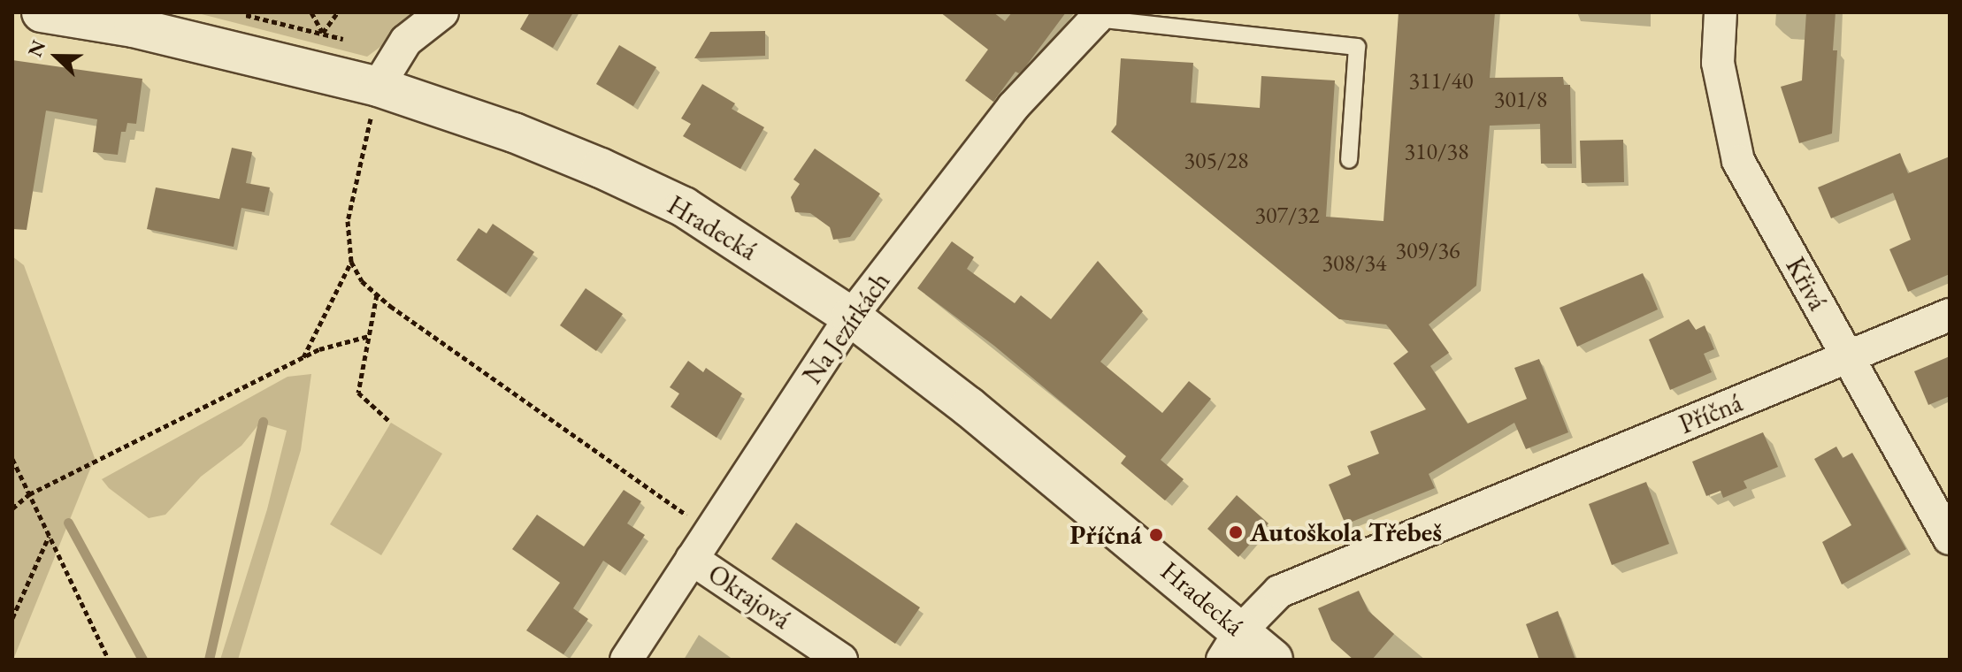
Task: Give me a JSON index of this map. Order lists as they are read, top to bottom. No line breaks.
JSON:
{"streets":{"street":["Hradecká","Křivá","Na Jezírkách","Příčná","Okrajová"]},"crossings":[["Hradecká","Na Jezírkách"],["Hradecká","Příčná"],["Křivá","Příčná"],["Na Jezírkách","Okrajová"]],"places":["Autoškola Třebeš","Příčná"],"house_numbers":["311/40","301/8","310/38","305/28","307/32","309/36","308/34"],"north":"left"}
